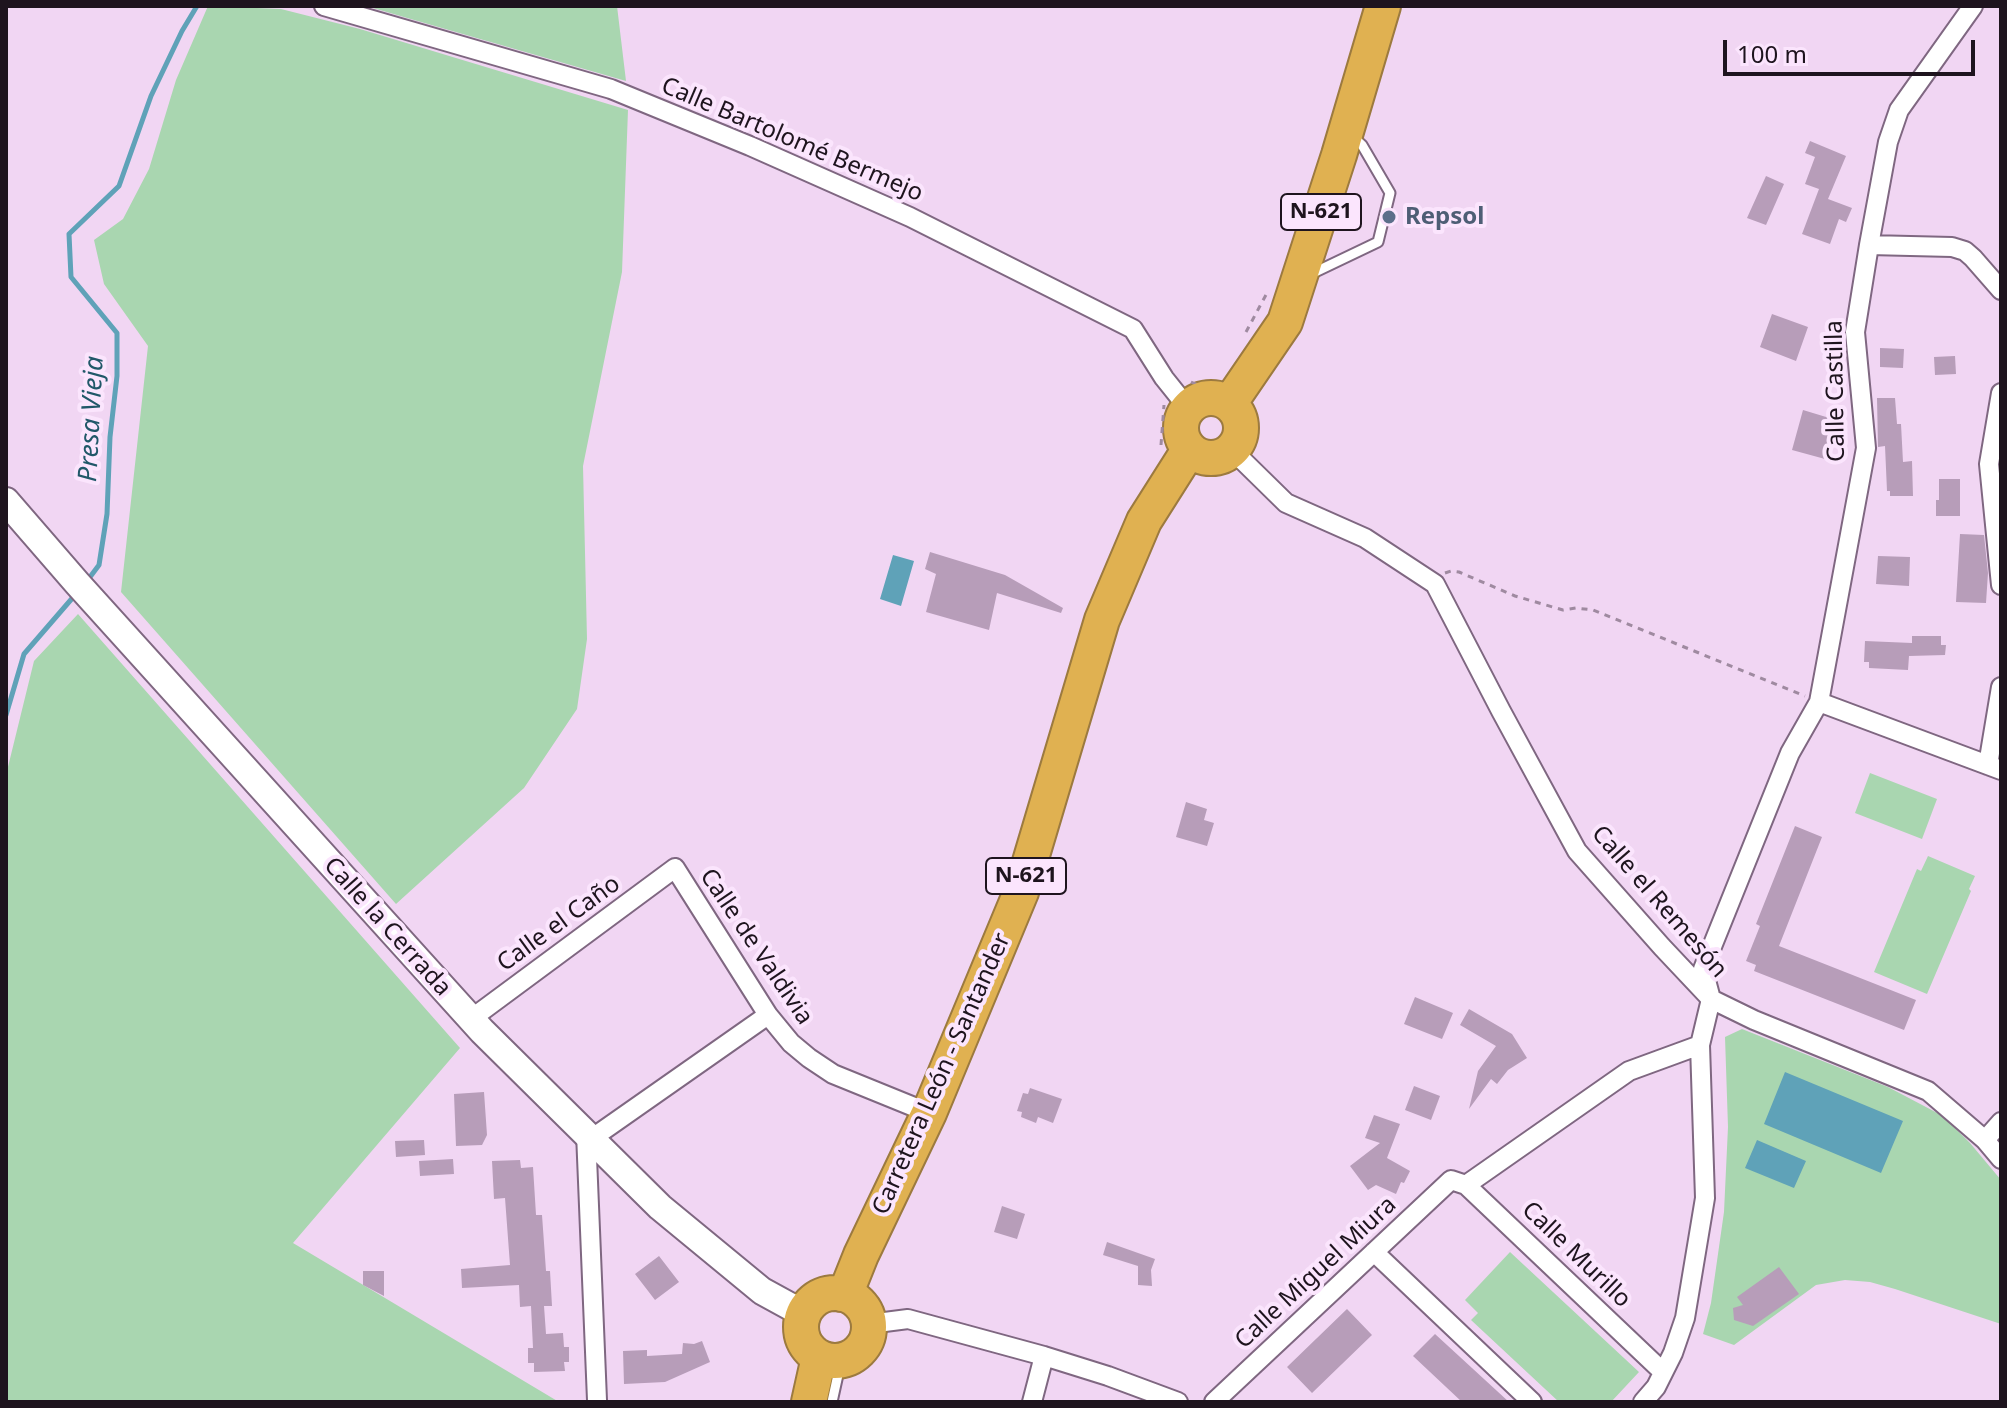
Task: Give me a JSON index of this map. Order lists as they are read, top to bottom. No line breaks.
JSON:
{"streets":{"highway":["N-621","Carretera León - Santander"],"street":["Calle Bartolomé Bermejo","Calle Castilla","Calle el Remesón","Calle el Caño","Calle la Cerrada","Calle de Valdivia","Calle Murillo","Calle Miguel Miura"]},"crossings":[["Calle Bartolomé Bermejo","N-621"],["Calle Bartolomé Bermejo","Carretera León - Santander"],["N-621","Carretera León - Santander"],["Calle Castilla","Calle el Remesón"],["Calle el Caño","Calle la Cerrada"],["Calle el Caño","Calle de Valdivia"],["Calle de Valdivia","Carretera León - Santander"],["Calle Murillo","Calle Miguel Miura"]],"water":["Presa Vieja"],"places":["Repsol"],"scale_bar":"100 m"}
